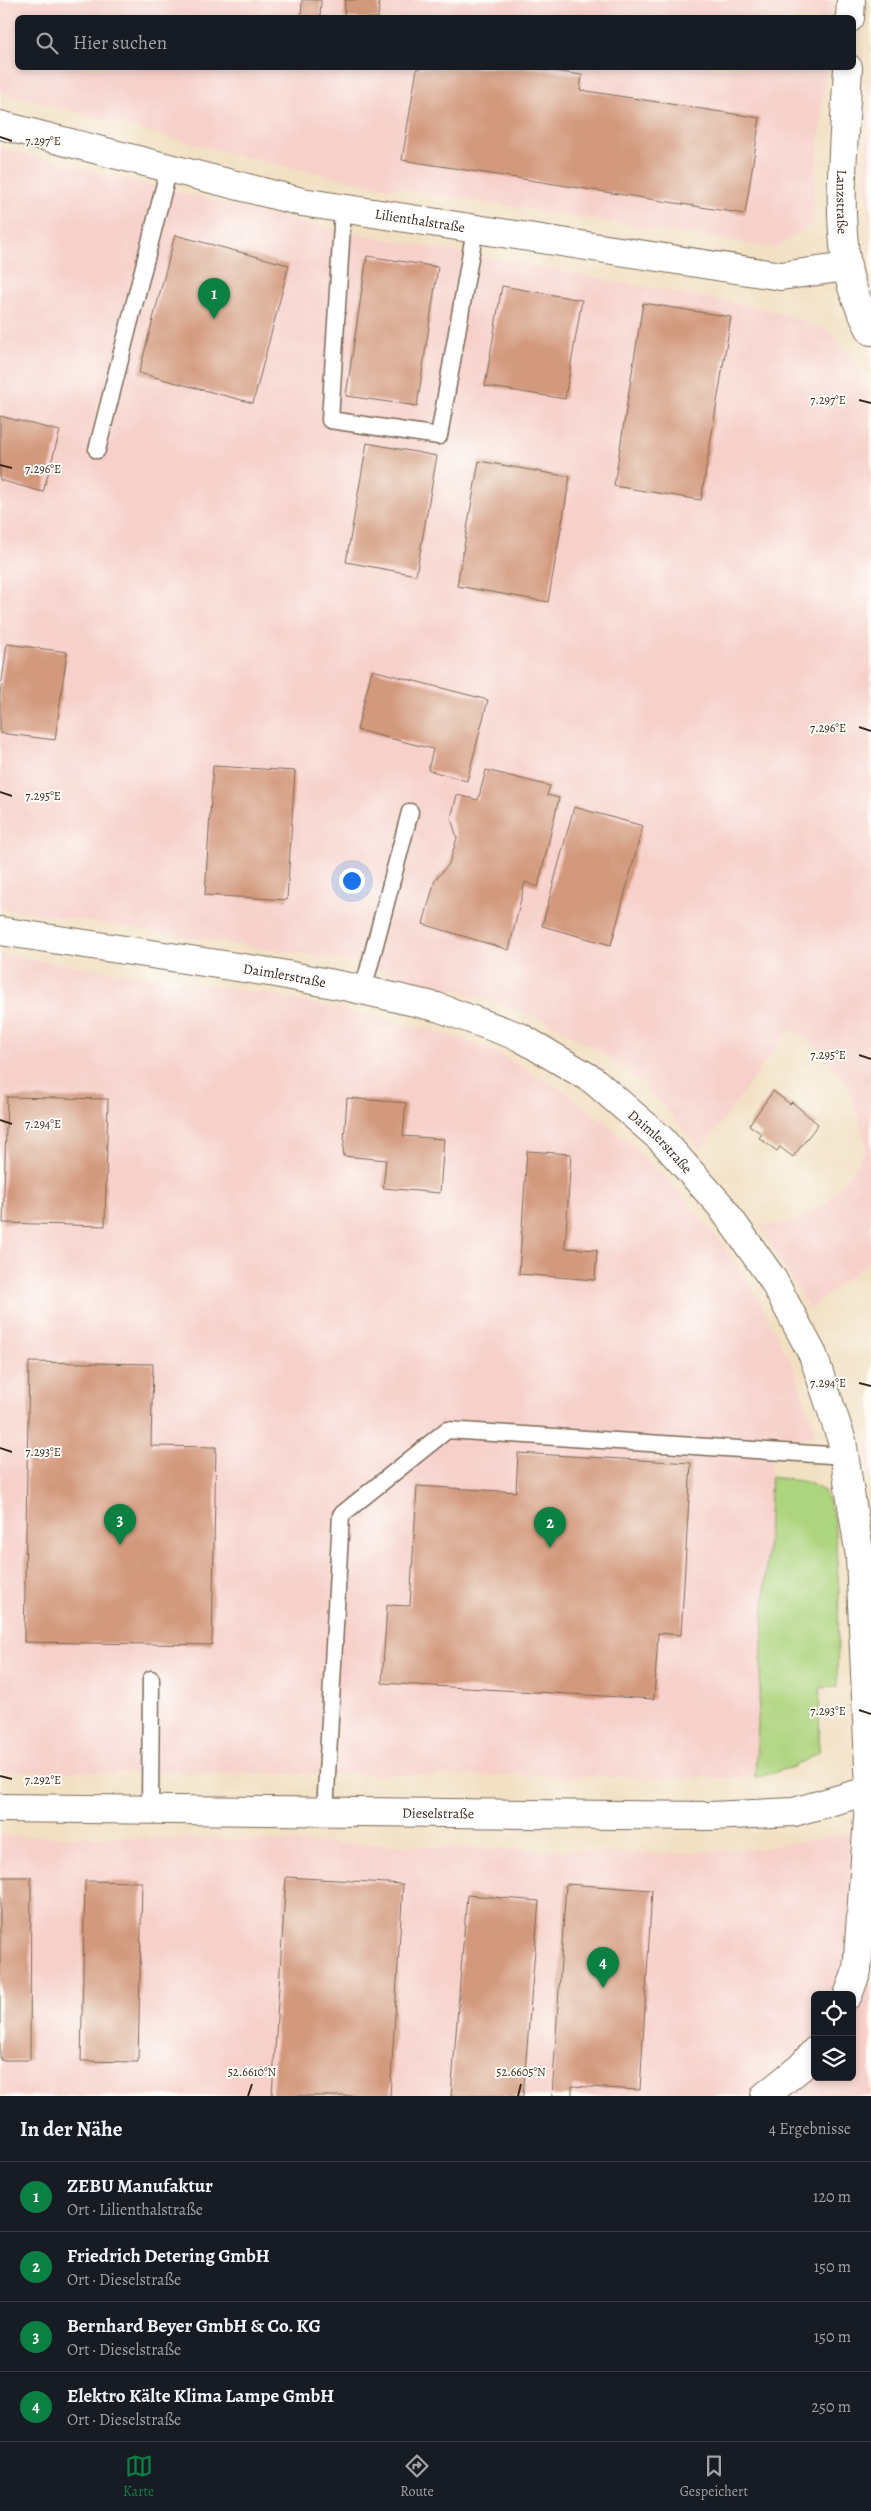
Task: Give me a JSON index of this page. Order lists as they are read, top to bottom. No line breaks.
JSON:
{"streets":{"street":["Lanzstraße","Lilienthalstraße","Daimlerstraße","Dieselstraße"]},"crossings":[["Lanzstraße","Lilienthalstraße"],["Daimlerstraße","Dieselstraße"]],"page":{"search":"Hier suchen","pins":["1","3","2","4"],"heading":["In der Nähe","4 Ergebnisse"],"list":[{"mark":"1","name":"ZEBU Manufaktur","note":"Ort · Lilienthalstraße","value":"120 m"},{"mark":"2","name":"Friedrich Detering GmbH","note":"Ort · Dieselstraße","value":"150 m"},{"mark":"3","name":"Bernhard Beyer GmbH & Co. KG","note":"Ort · Dieselstraße","value":"150 m"},{"mark":"4","name":"Elektro Kälte Klima Lampe GmbH","note":"Ort · Dieselstraße","value":"250 m"}],"nav":["Karte","Route","Gespeichert"]},"coordinates":["7.297°E","7.296°E","7.295°E","7.294°E","7.293°E","7.292°E","52.6610°N","52.6605°N"]}
